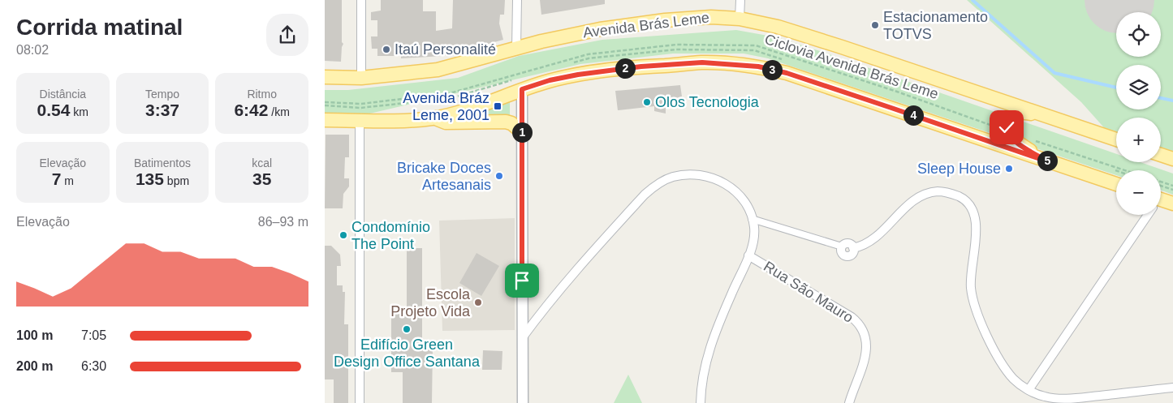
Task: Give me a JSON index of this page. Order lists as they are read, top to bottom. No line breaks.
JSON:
{"streets":{"main road":["Avenida Brás Leme"],"street":["Rua São Mauro"],"path":["Ciclovia Avenida Brás Leme"]},"places":{"other":["Estacionamento TOTVS","Itaú Personalité","Olos Tecnologia","Sleep House","Bricake Doces Artesanais","Condomínio The Point","Escola Projeto Vida","Edifício Green Design Office Santana"],"transit":["Avenida Bráz Leme, 2001"]},"page":{"heading":["Corrida matinal","08:02"],"map_buttons":["+","−"],"pins":["2","3","4","1","5"],"stats":[["Distância","0.54 km"],["Tempo","3:37"],["Ritmo","6:42 /km"],["Elevação","7 m"],["Batimentos","135 bpm"],["kcal","35"]],"chart":["Elevação","86–93 m"],"list":[{"name":"100 m","note":"7:05"},{"name":"200 m","note":"6:30"}]}}
